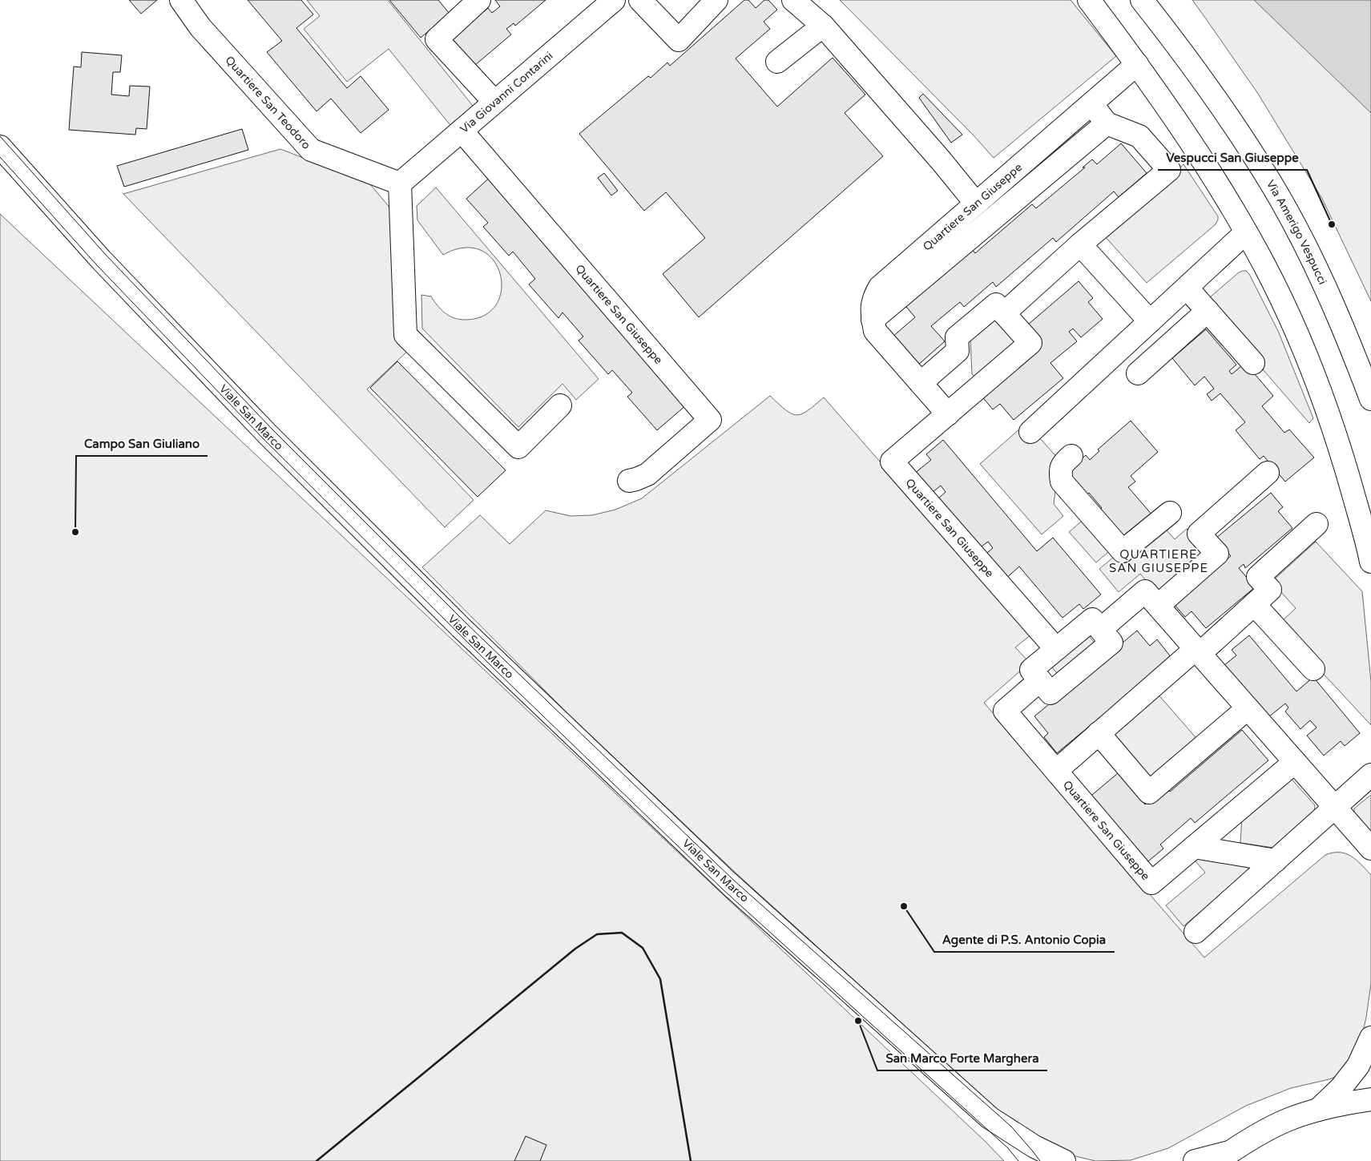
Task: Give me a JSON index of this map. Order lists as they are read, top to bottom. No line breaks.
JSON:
{"streets":{"street":["Via Giovanni Contarini","Quartiere San Teodoro","Quartiere San Giuseppe","Via Amerigo Vespucci","Viale San Marco"]},"crossings":[["Via Giovanni Contarini","Quartiere San Teodoro"],["Via Giovanni Contarini","Quartiere San Giuseppe"]],"districts":["QUARTIERE SAN GIUSEPPE"],"places":["Vespucci San Giuseppe","Campo San Giuliano","Agente di P.S. Antonio Copia","San Marco Forte Marghera"]}
